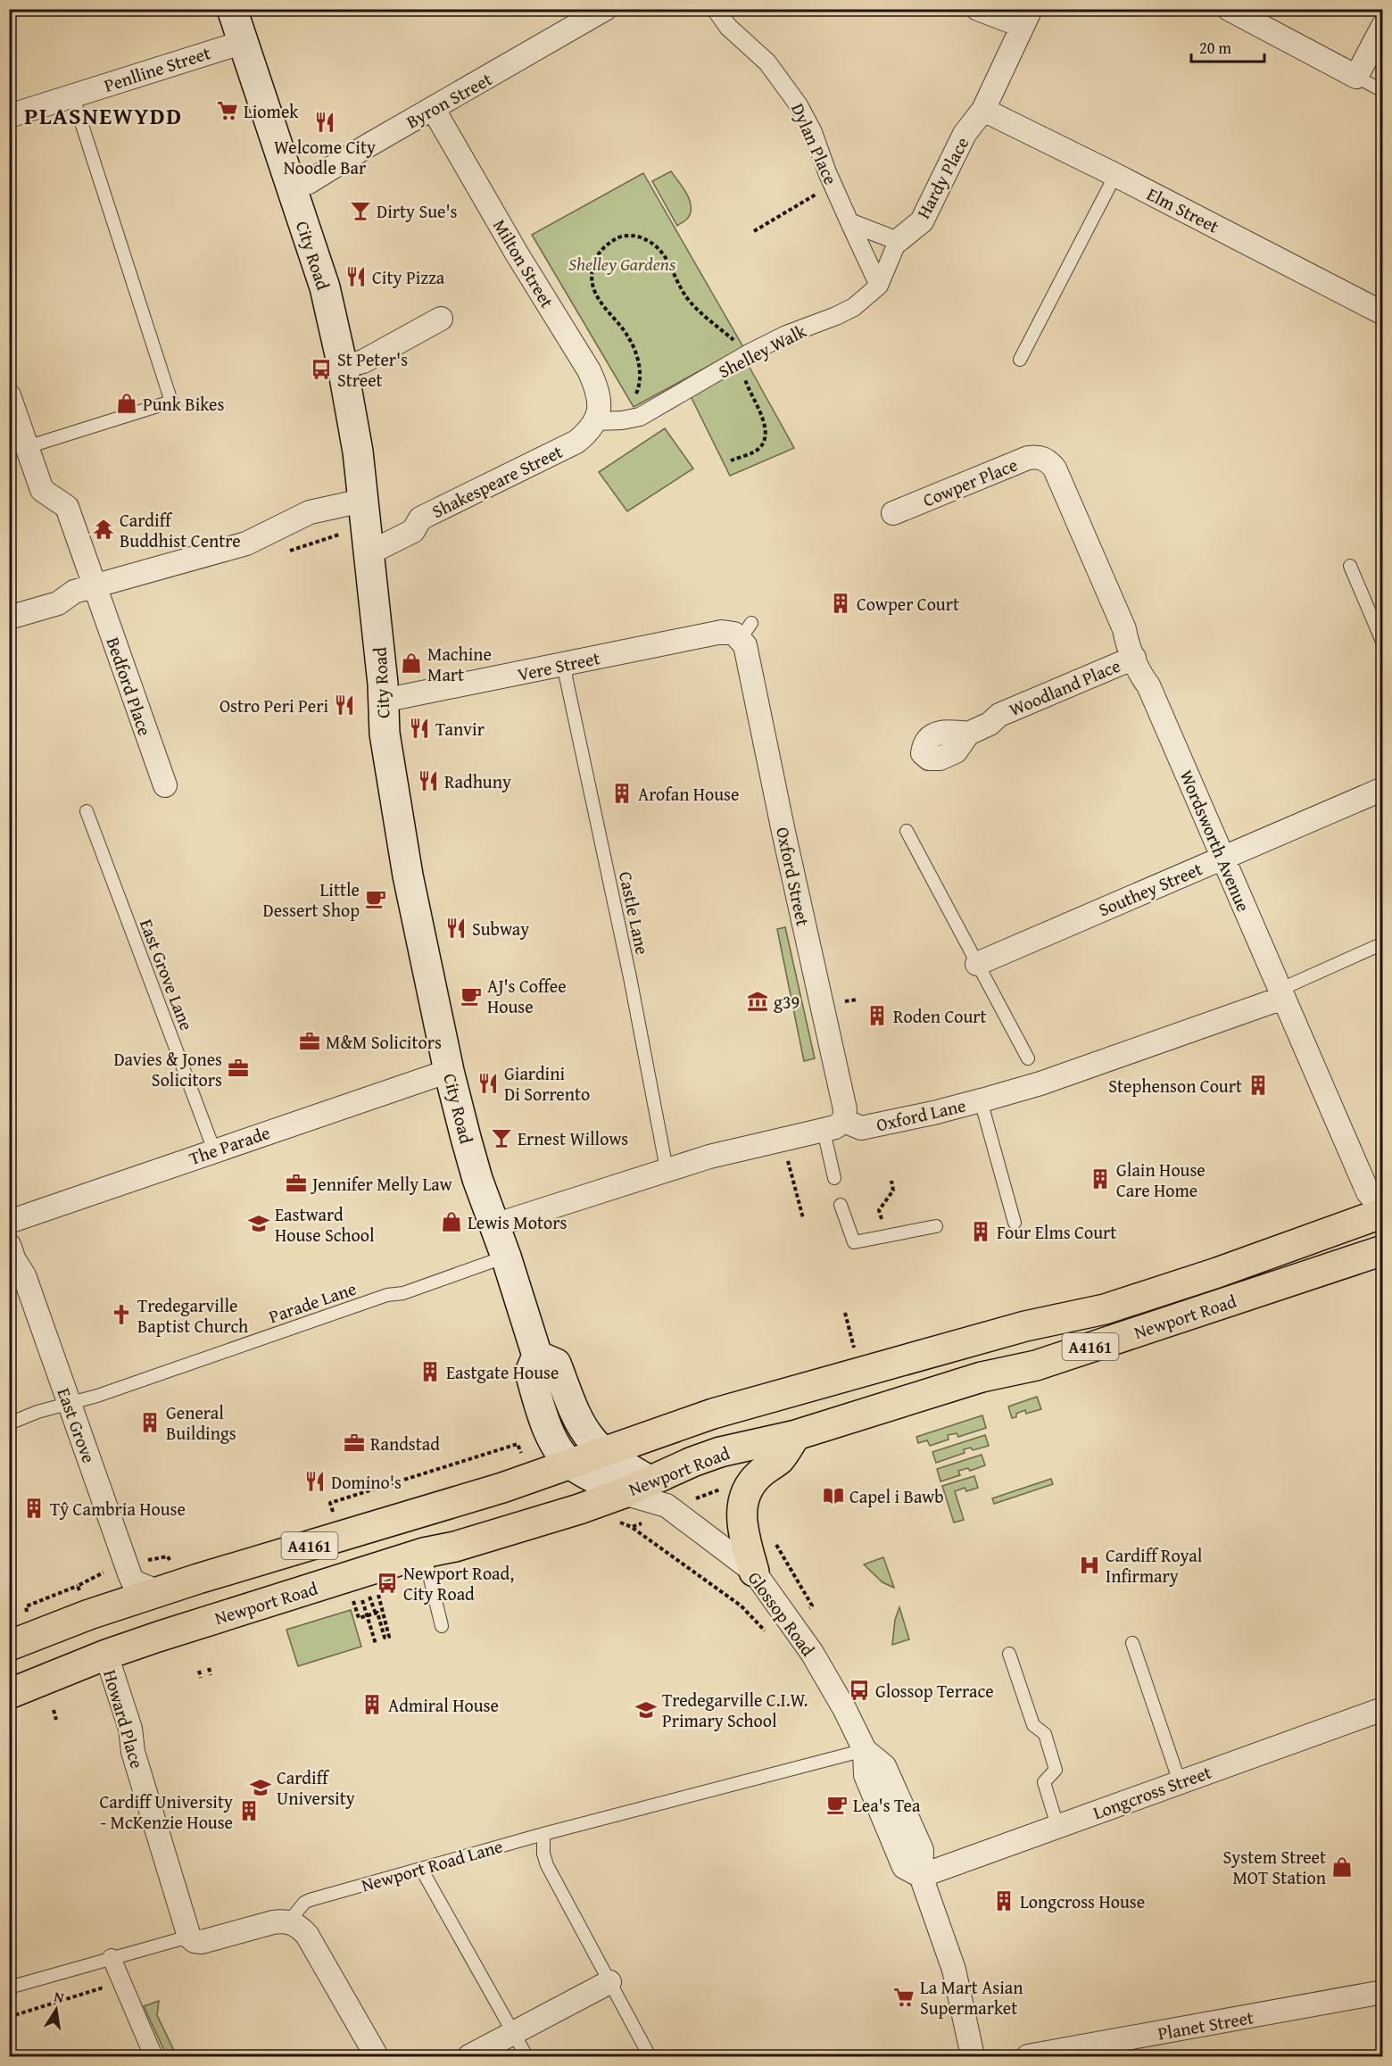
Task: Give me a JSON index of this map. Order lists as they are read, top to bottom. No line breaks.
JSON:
{"streets":{"main road":["City Road","Newport Road","A4161"],"street":["Penlline Street","Byron Street","Dylan Place","Hardy Place","Elm Street","Milton Street","Shelley Walk","Shakespeare Street","Cowper Place","Vere Street","Bedford Place","Woodland Place","Wordsworth Avenue","Oxford Street","Southey Street","Oxford Lane","The Parade","East Grove","Glossop Road","Howard Place","Longcross Street","Planet Street"],"lane":["Castle Lane","East Grove Lane","Parade Lane","Newport Road Lane"]},"crossings":[["Penlline Street","City Road"],["Byron Street","City Road"],["Byron Street","Milton Street"],["Dylan Place","Shelley Walk"],["Hardy Place","Elm Street"],["Hardy Place","Shelley Walk"],["City Road","Shakespeare Street"],["City Road","Vere Street"],["City Road","Oxford Lane"],["City Road","The Parade"],["City Road","Parade Lane"],["City Road","Newport Road"],["Milton Street","Shelley Walk"],["Milton Street","Shakespeare Street"],["Shelley Walk","Shakespeare Street"],["Cowper Place","Wordsworth Avenue"],["Vere Street","Oxford Street"],["Vere Street","Castle Lane"],["Woodland Place","Wordsworth Avenue"],["Wordsworth Avenue","Southey Street"],["Wordsworth Avenue","Oxford Lane"],["Wordsworth Avenue","Newport Road"],["Oxford Street","Oxford Lane"],["Castle Lane","Oxford Lane"],["East Grove Lane","The Parade"],["Parade Lane","East Grove"],["Newport Road","East Grove"],["Newport Road","Glossop Road"],["Newport Road","Howard Place"],["Glossop Road","Longcross Street"],["Glossop Road","Newport Road Lane"]],"districts":["PLASNEWYDD"],"parks":["Shelley Gardens"],"places":{"supermarket":["Liomek","La Mart Asian Supermarket"],"restaurant":["Welcome City Noodle Bar","City Pizza","Ostro Peri Peri","Tanvir","Radhuny","Subway","Giardini Di Sorrento","Domino's"],"bar":["Dirty Sue's","Ernest Willows"],"bus stop":["St Peter's Street","Newport Road, City Road","Glossop Terrace"],"shop":["Punk Bikes","Machine Mart","Lewis Motors","System Street MOT Station"],"temple":["Cardiff Buddhist Centre"],"building":["Cowper Court","Arofan House","Roden Court","Stephenson Court","Glain House Care Home","Four Elms Court","Eastgate House","General Buildings","Tŷ Cambria House","Admiral House","Cardiff University - McKenzie House","Longcross House"],"cafe":["Little Dessert Shop","AJ's Coffee House","Lea's Tea"],"museum":["g39"],"office":["M&M Solicitors","Davies & Jones Solicitors","Jennifer Melly Law","Randstad"],"school or university":["Eastward House School","Tredegarville C.I.W. Primary School","Cardiff University"],"church":["Tredegarville Baptist Church"],"library":["Capel i Bawb"],"hospital":["Cardiff Royal Infirmary"]},"scale_bar":"20 m","north":"top"}
